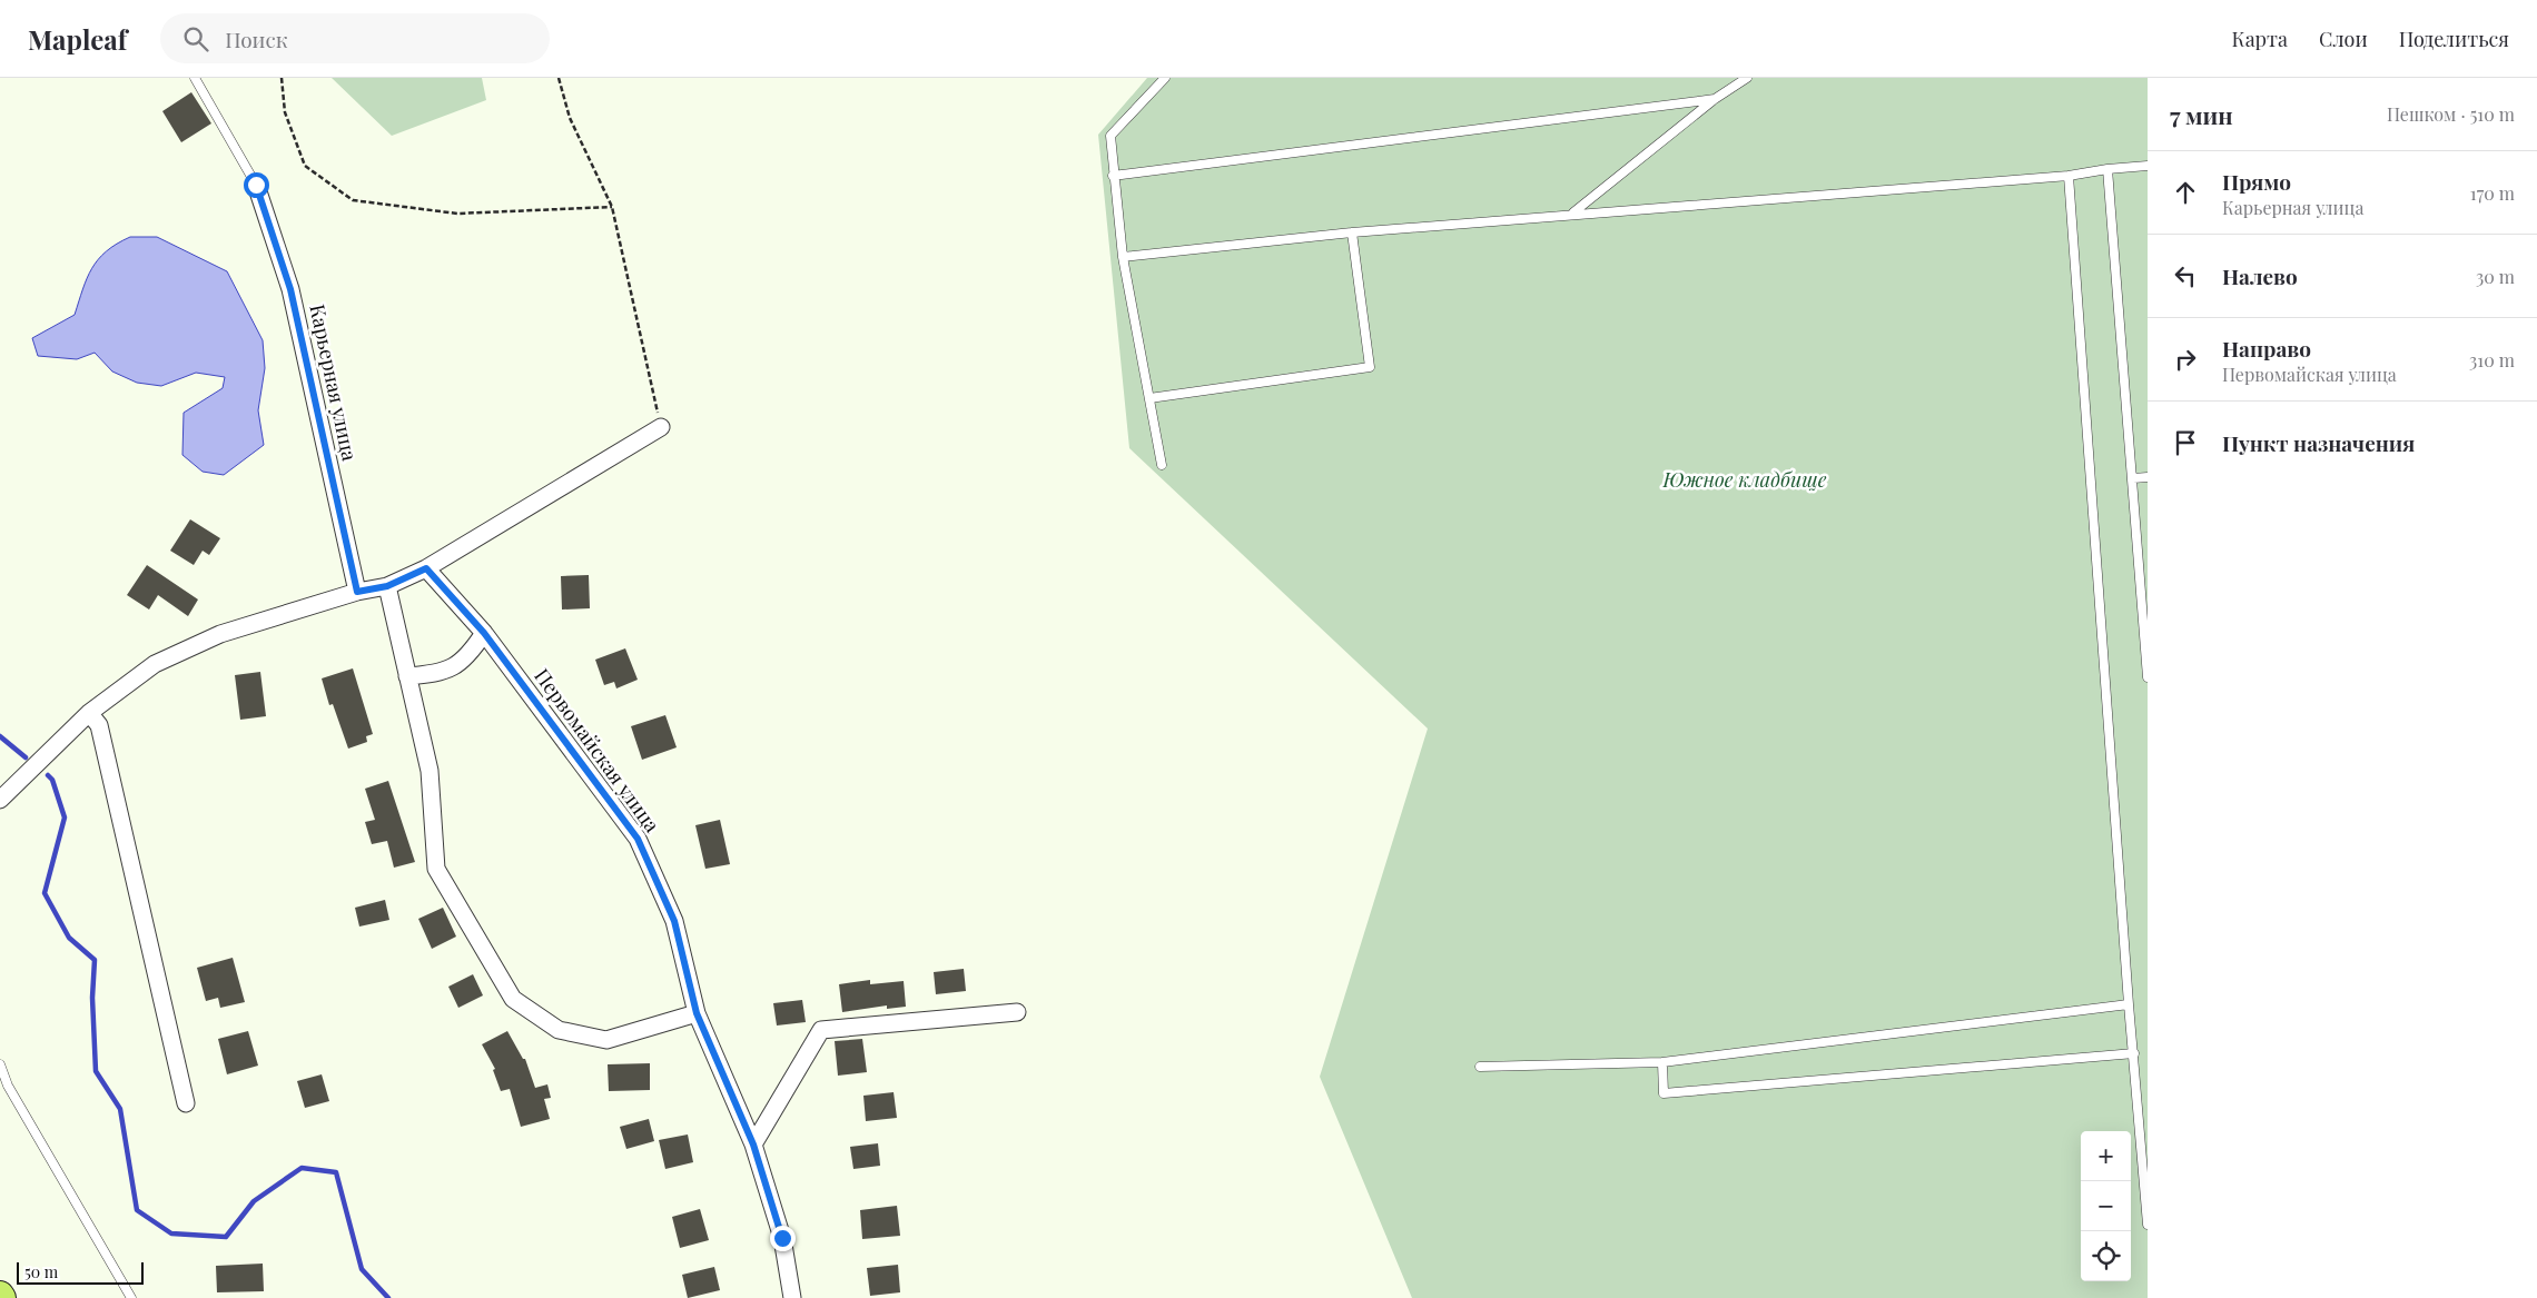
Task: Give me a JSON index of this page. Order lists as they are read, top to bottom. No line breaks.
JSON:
{"streets":{"street":["Карьерная улица","Первомайская улица"]},"parks":["Южное кладбище"],"scale_bar":"50 m","page":{"header":"Mapleaf","search":"Поиск","nav":["Карта","Слои","Поделиться"],"heading":["7 мин","Пешком · 510 m"],"list":[["Прямо","Карьерная улица","170 m"],["Налево","30 m"],["Направо","Первомайская улица","310 m"],"Пункт назначения"],"map_buttons":["+","−"],"scale":"50 m"}}
